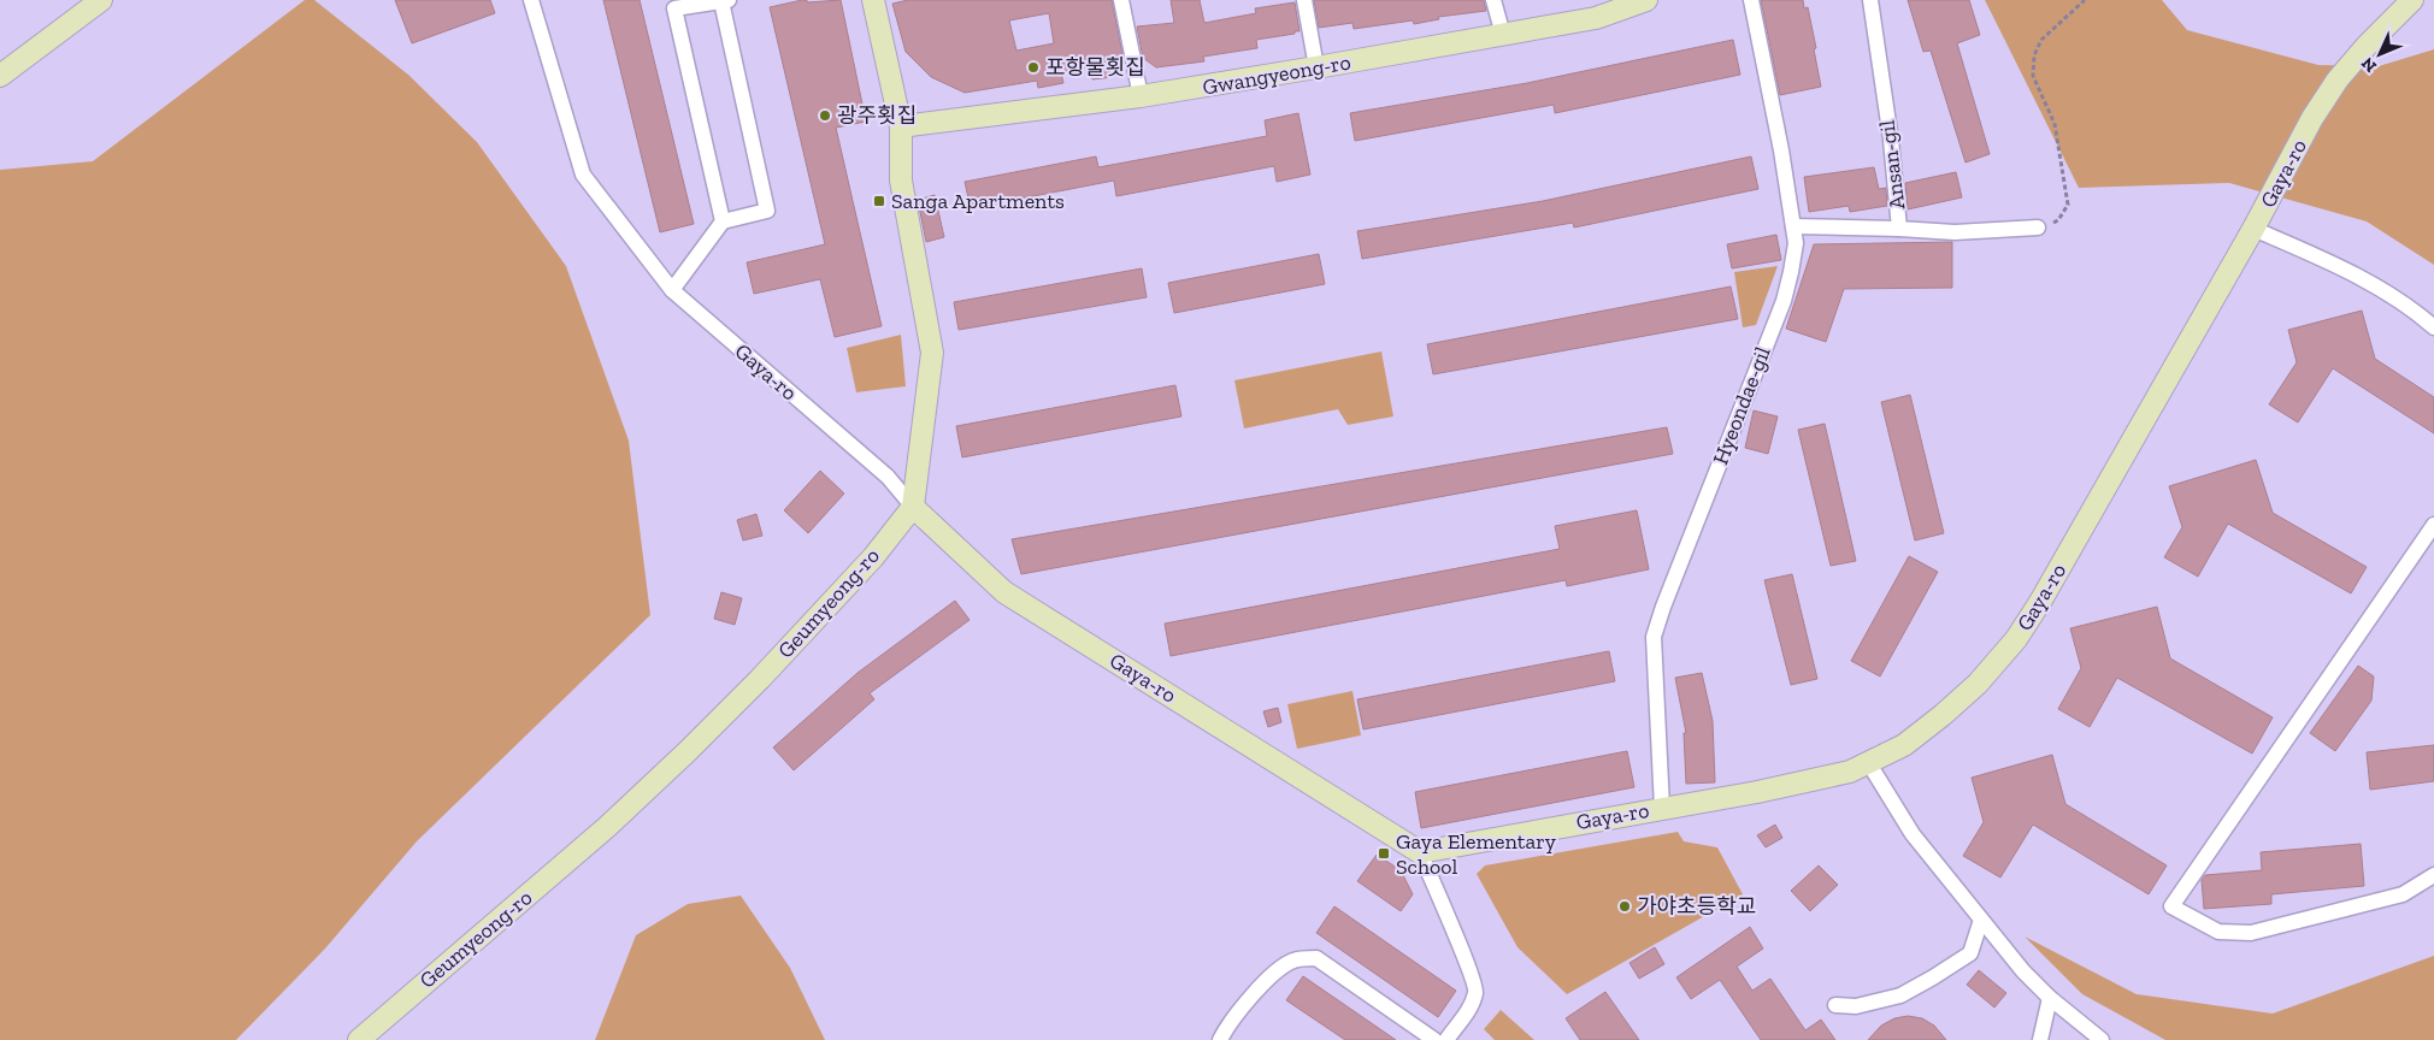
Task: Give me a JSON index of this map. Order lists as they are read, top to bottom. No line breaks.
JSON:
{"streets":{"street":["Gwangyeong-ro","Ansan-gil","Gaya-ro","Hyeondae-gil","Geumyeong-ro"]},"crossings":[["Gaya-ro","Hyeondae-gil"],["Gaya-ro","Geumyeong-ro"]],"places":{"other":["포항물횟집","광주횟집","가야초등학교"],"transit":["Sanga Apartments","Gaya Elementary School"]},"north":"bottom left"}
